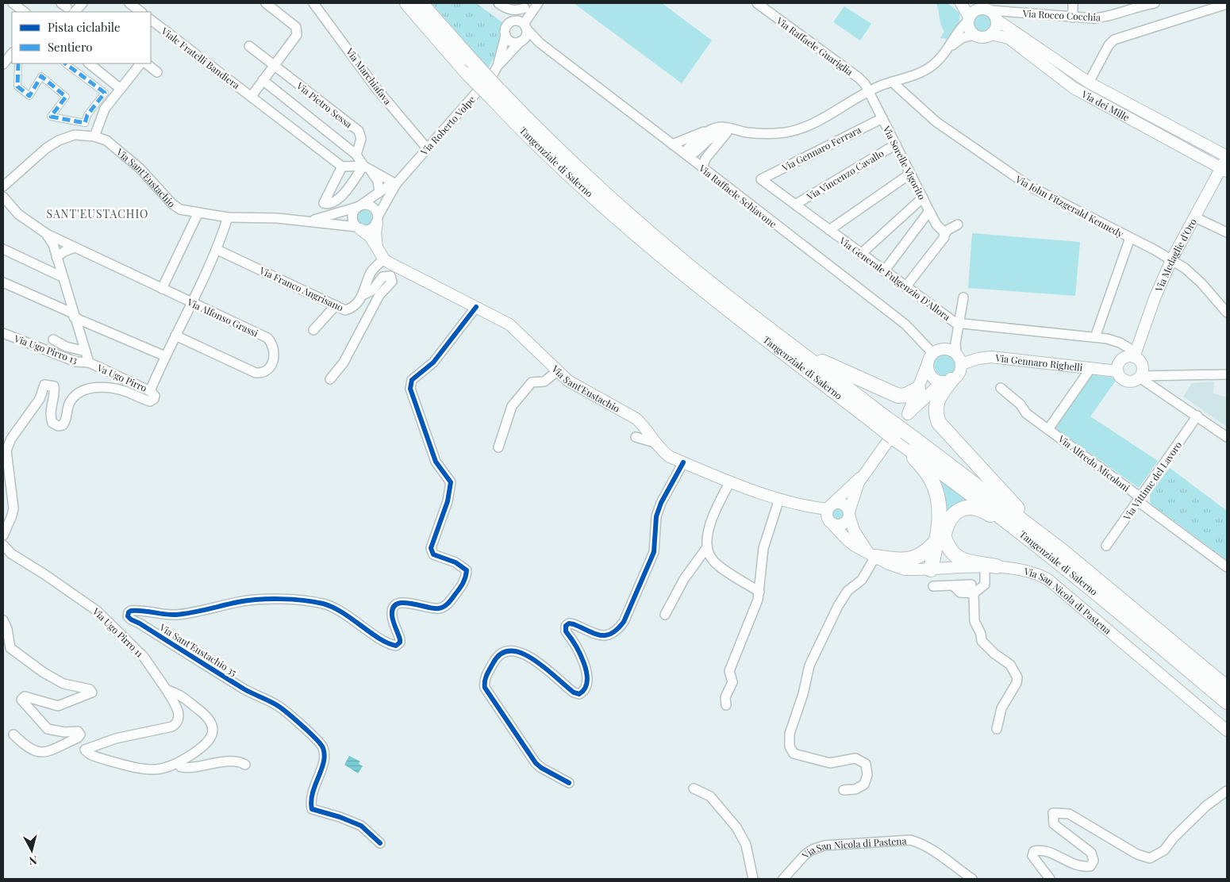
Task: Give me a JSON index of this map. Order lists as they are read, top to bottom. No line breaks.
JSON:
{"streets":{"highway":["Tangenziale di Salerno"],"street":["Via Rocco Cocchia","Via Raffaele Guariglia","Viale Fratelli Bandiera","Via Marchiafava","Via Pietro Sessa","Via dei Mille","Via Roberto Volpe","Via Gennaro Ferrara","Via Sorelle Vigorito","Via Vincenzo Cavallo","Via Sant'Eustachio","Via Raffaele Schiavone","Via John Fitzgerald Kennedy","Via Medaglie d'Oro","Via Generale Fulgenzio D'Allora","Via Franco Angrisano","Via Alfonso Grassi","Via Ugo Pirro 13","Via Gennaro Righelli","Va Ugo Pirro","Via Alfredo Micoloni","Via Vittime del Lavoro","Via San Nicola di Pastena","Via Ugo Pirro 11","Via Sant'Eustachio 35"]},"crossings":[["Via Rocco Cocchia","Via dei Mille"],["Via Raffaele Guariglia","Via Sorelle Vigorito"],["Via Marchiafava","Via Roberto Volpe"],["Via dei Mille","Via Medaglie d'Oro"],["Via Roberto Volpe","Via Sant'Eustachio"],["Via Roberto Volpe","Via Raffaele Schiavone"],["Via Gennaro Ferrara","Via Sorelle Vigorito"],["Via Gennaro Ferrara","Via Generale Fulgenzio D'Allora"],["Tangenziale di Salerno","Via Sant'Eustachio"],["Tangenziale di Salerno","Via San Nicola di Pastena"],["Via Sorelle Vigorito","Via Vincenzo Cavallo"],["Via Vincenzo Cavallo","Via Generale Fulgenzio D'Allora"],["Via Sant'Eustachio","Via Franco Angrisano"],["Via Sant'Eustachio","Va Ugo Pirro"],["Via Sant'Eustachio","Via San Nicola di Pastena"],["Via Sant'Eustachio","Via Sant'Eustachio 35"],["Via Raffaele Schiavone","Via Gennaro Righelli"],["Via John Fitzgerald Kennedy","Via Medaglie d'Oro"],["Via Medaglie d'Oro","Via Generale Fulgenzio D'Allora"],["Via Medaglie d'Oro","Via Gennaro Righelli"],["Via Generale Fulgenzio D'Allora","Via Gennaro Righelli"],["Via Franco Angrisano","Va Ugo Pirro"],["Via Alfonso Grassi","Va Ugo Pirro"],["Via Ugo Pirro 13","Va Ugo Pirro"],["Via Gennaro Righelli","Via Alfredo Micoloni"],["Via Alfredo Micoloni","Via Vittime del Lavoro"]],"districts":["SANT'EUSTACHIO"],"legend":["Pista ciclabile","Sentiero"],"north":"bottom"}
